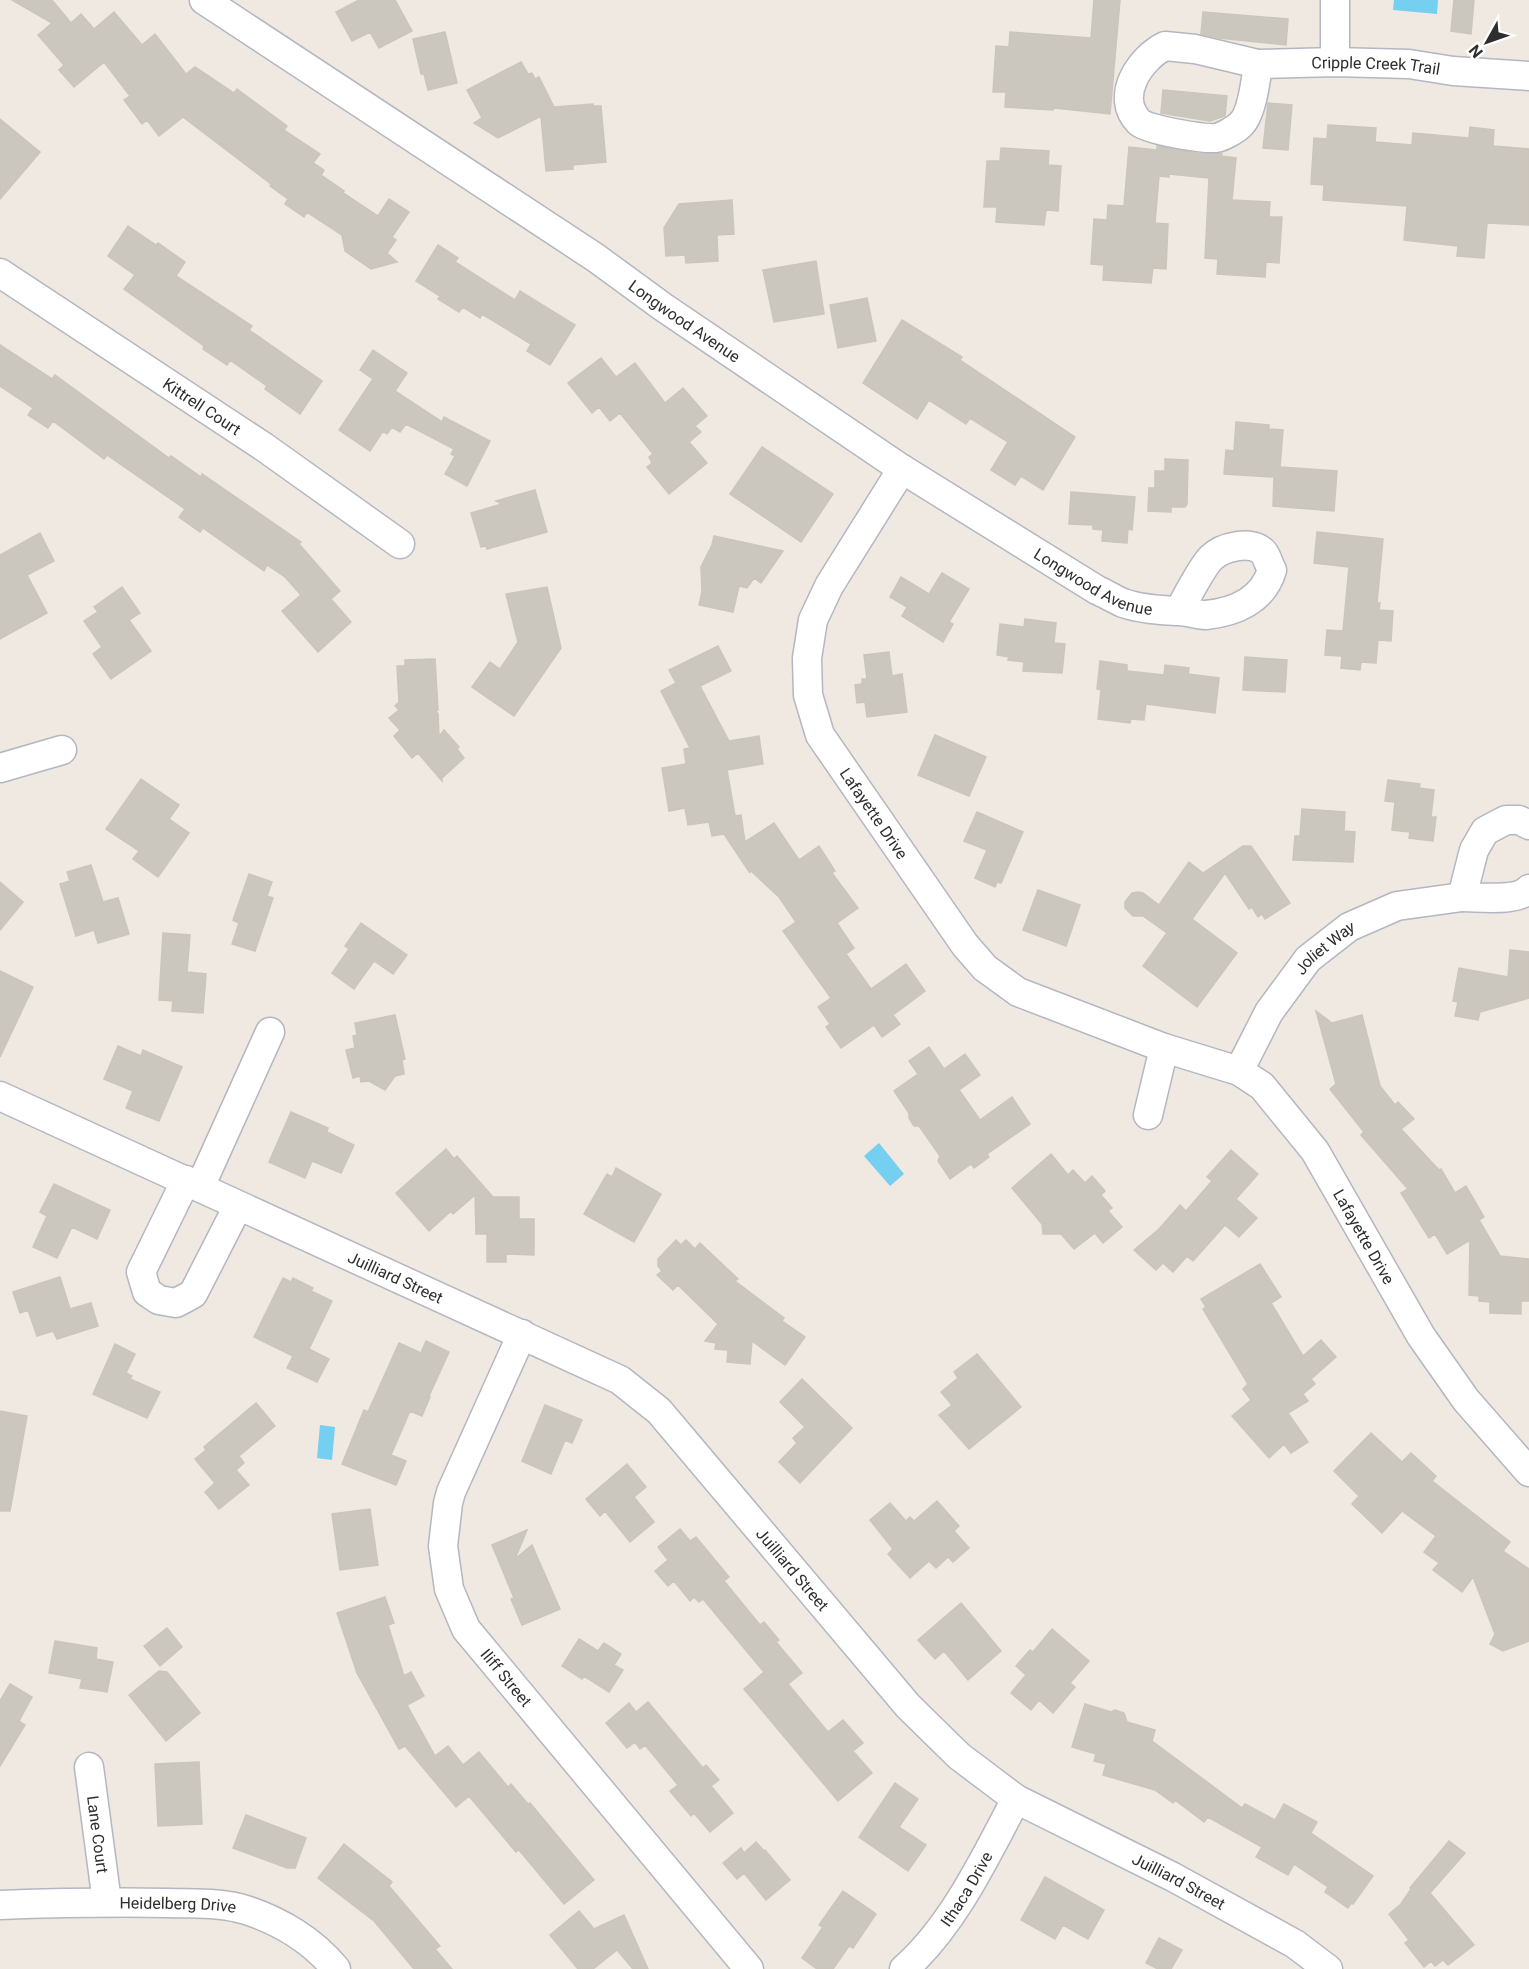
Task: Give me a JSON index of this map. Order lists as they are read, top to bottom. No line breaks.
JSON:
{"streets":{"street":["Cripple Creek Trail","Longwood Avenue","Kittrell Court","Lafayette Drive","Joliet Way","Juilliard Street","Iliff Street","Lane Court","Ithaca Drive","Heidelberg Drive"]},"crossings":[["Longwood Avenue","Lafayette Drive"],["Lafayette Drive","Joliet Way"],["Juilliard Street","Iliff Street"],["Juilliard Street","Ithaca Drive"],["Lane Court","Heidelberg Drive"]],"north":"bottom left"}
